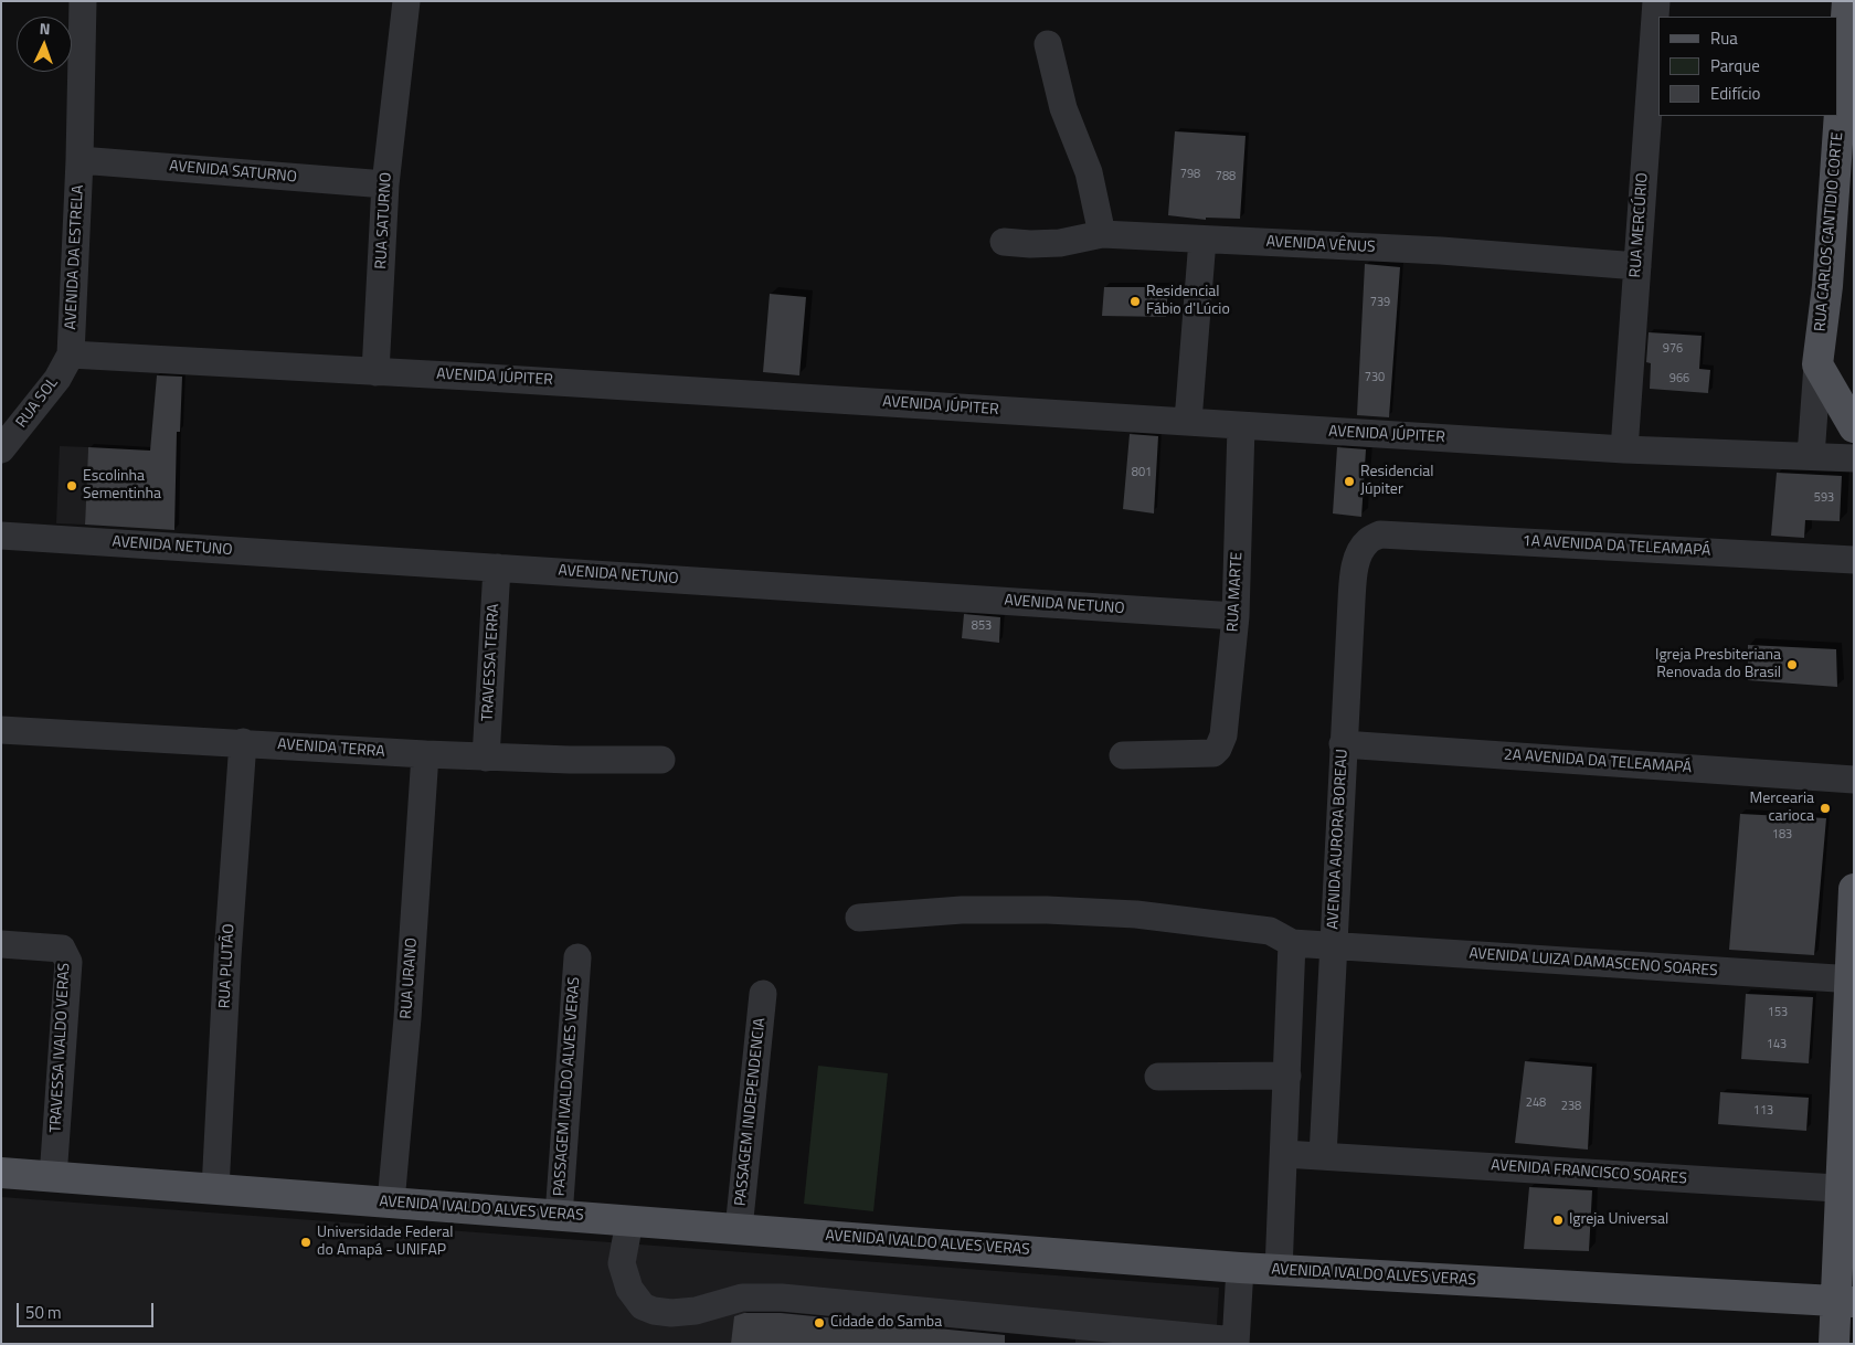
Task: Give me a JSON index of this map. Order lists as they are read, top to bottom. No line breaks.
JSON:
{"streets":{"main road":["RUA CARLOS CANTIDIO CORTE","AVENIDA IVALDO ALVES VERAS"],"street":["AVENIDA SATURNO","RUA SATURNO","RUA MERCÚRIO","AVENIDA VÊNUS","AVENIDA DA ESTRELA","AVENIDA JÚPITER","RUA SOL","AVENIDA NETUNO","1A AVENIDA DA TELEAMAPÁ","RUA MARTE","TRAVESSA TERRA","AVENIDA TERRA","2A AVENIDA DA TELEAMAPÁ","AVENIDA AURORA BOREAU","AVENIDA LUIZA DAMASCENO SOARES","RUA PLUTÃO","RUA URANO","TRAVESSA IVALDO VERAS","PASSAGEM IVALDO ALVES VERAS","PASSAGEM INDEPENDENCIA","AVENIDA FRANCISCO SOARES"]},"crossings":[["AVENIDA SATURNO","RUA SATURNO"],["AVENIDA SATURNO","AVENIDA DA ESTRELA"],["RUA SATURNO","AVENIDA JÚPITER"],["RUA MERCÚRIO","AVENIDA VÊNUS"],["RUA MERCÚRIO","AVENIDA JÚPITER"],["RUA CARLOS CANTIDIO CORTE","AVENIDA JÚPITER"],["AVENIDA DA ESTRELA","AVENIDA JÚPITER"],["AVENIDA DA ESTRELA","RUA SOL"],["AVENIDA JÚPITER","RUA SOL"],["AVENIDA JÚPITER","RUA MARTE"],["AVENIDA NETUNO","RUA MARTE"],["AVENIDA NETUNO","TRAVESSA TERRA"],["1A AVENIDA DA TELEAMAPÁ","AVENIDA AURORA BOREAU"],["TRAVESSA TERRA","AVENIDA TERRA"],["AVENIDA TERRA","RUA PLUTÃO"],["AVENIDA TERRA","RUA URANO"],["2A AVENIDA DA TELEAMAPÁ","AVENIDA AURORA BOREAU"],["AVENIDA AURORA BOREAU","AVENIDA LUIZA DAMASCENO SOARES"],["AVENIDA AURORA BOREAU","AVENIDA FRANCISCO SOARES"],["RUA PLUTÃO","AVENIDA IVALDO ALVES VERAS"],["RUA URANO","AVENIDA IVALDO ALVES VERAS"],["TRAVESSA IVALDO VERAS","AVENIDA IVALDO ALVES VERAS"],["PASSAGEM IVALDO ALVES VERAS","AVENIDA IVALDO ALVES VERAS"],["PASSAGEM INDEPENDENCIA","AVENIDA IVALDO ALVES VERAS"]],"places":["Residencial Fábio d'Lúcio","Residencial Júpiter","Escolinha Sementinha","Igreja Presbiteriana Renovada do Brasil","Mercearia carioca","Igreja Universal","Universidade Federal do Amapá - UNIFAP","Cidade do Samba"],"house_numbers":["798","788","739","976","730","966","801","593","853","183","153","143","248","238","113"],"legend":["Rua","Parque","Edifício"],"scale_bar":"50 m","north":"top"}
